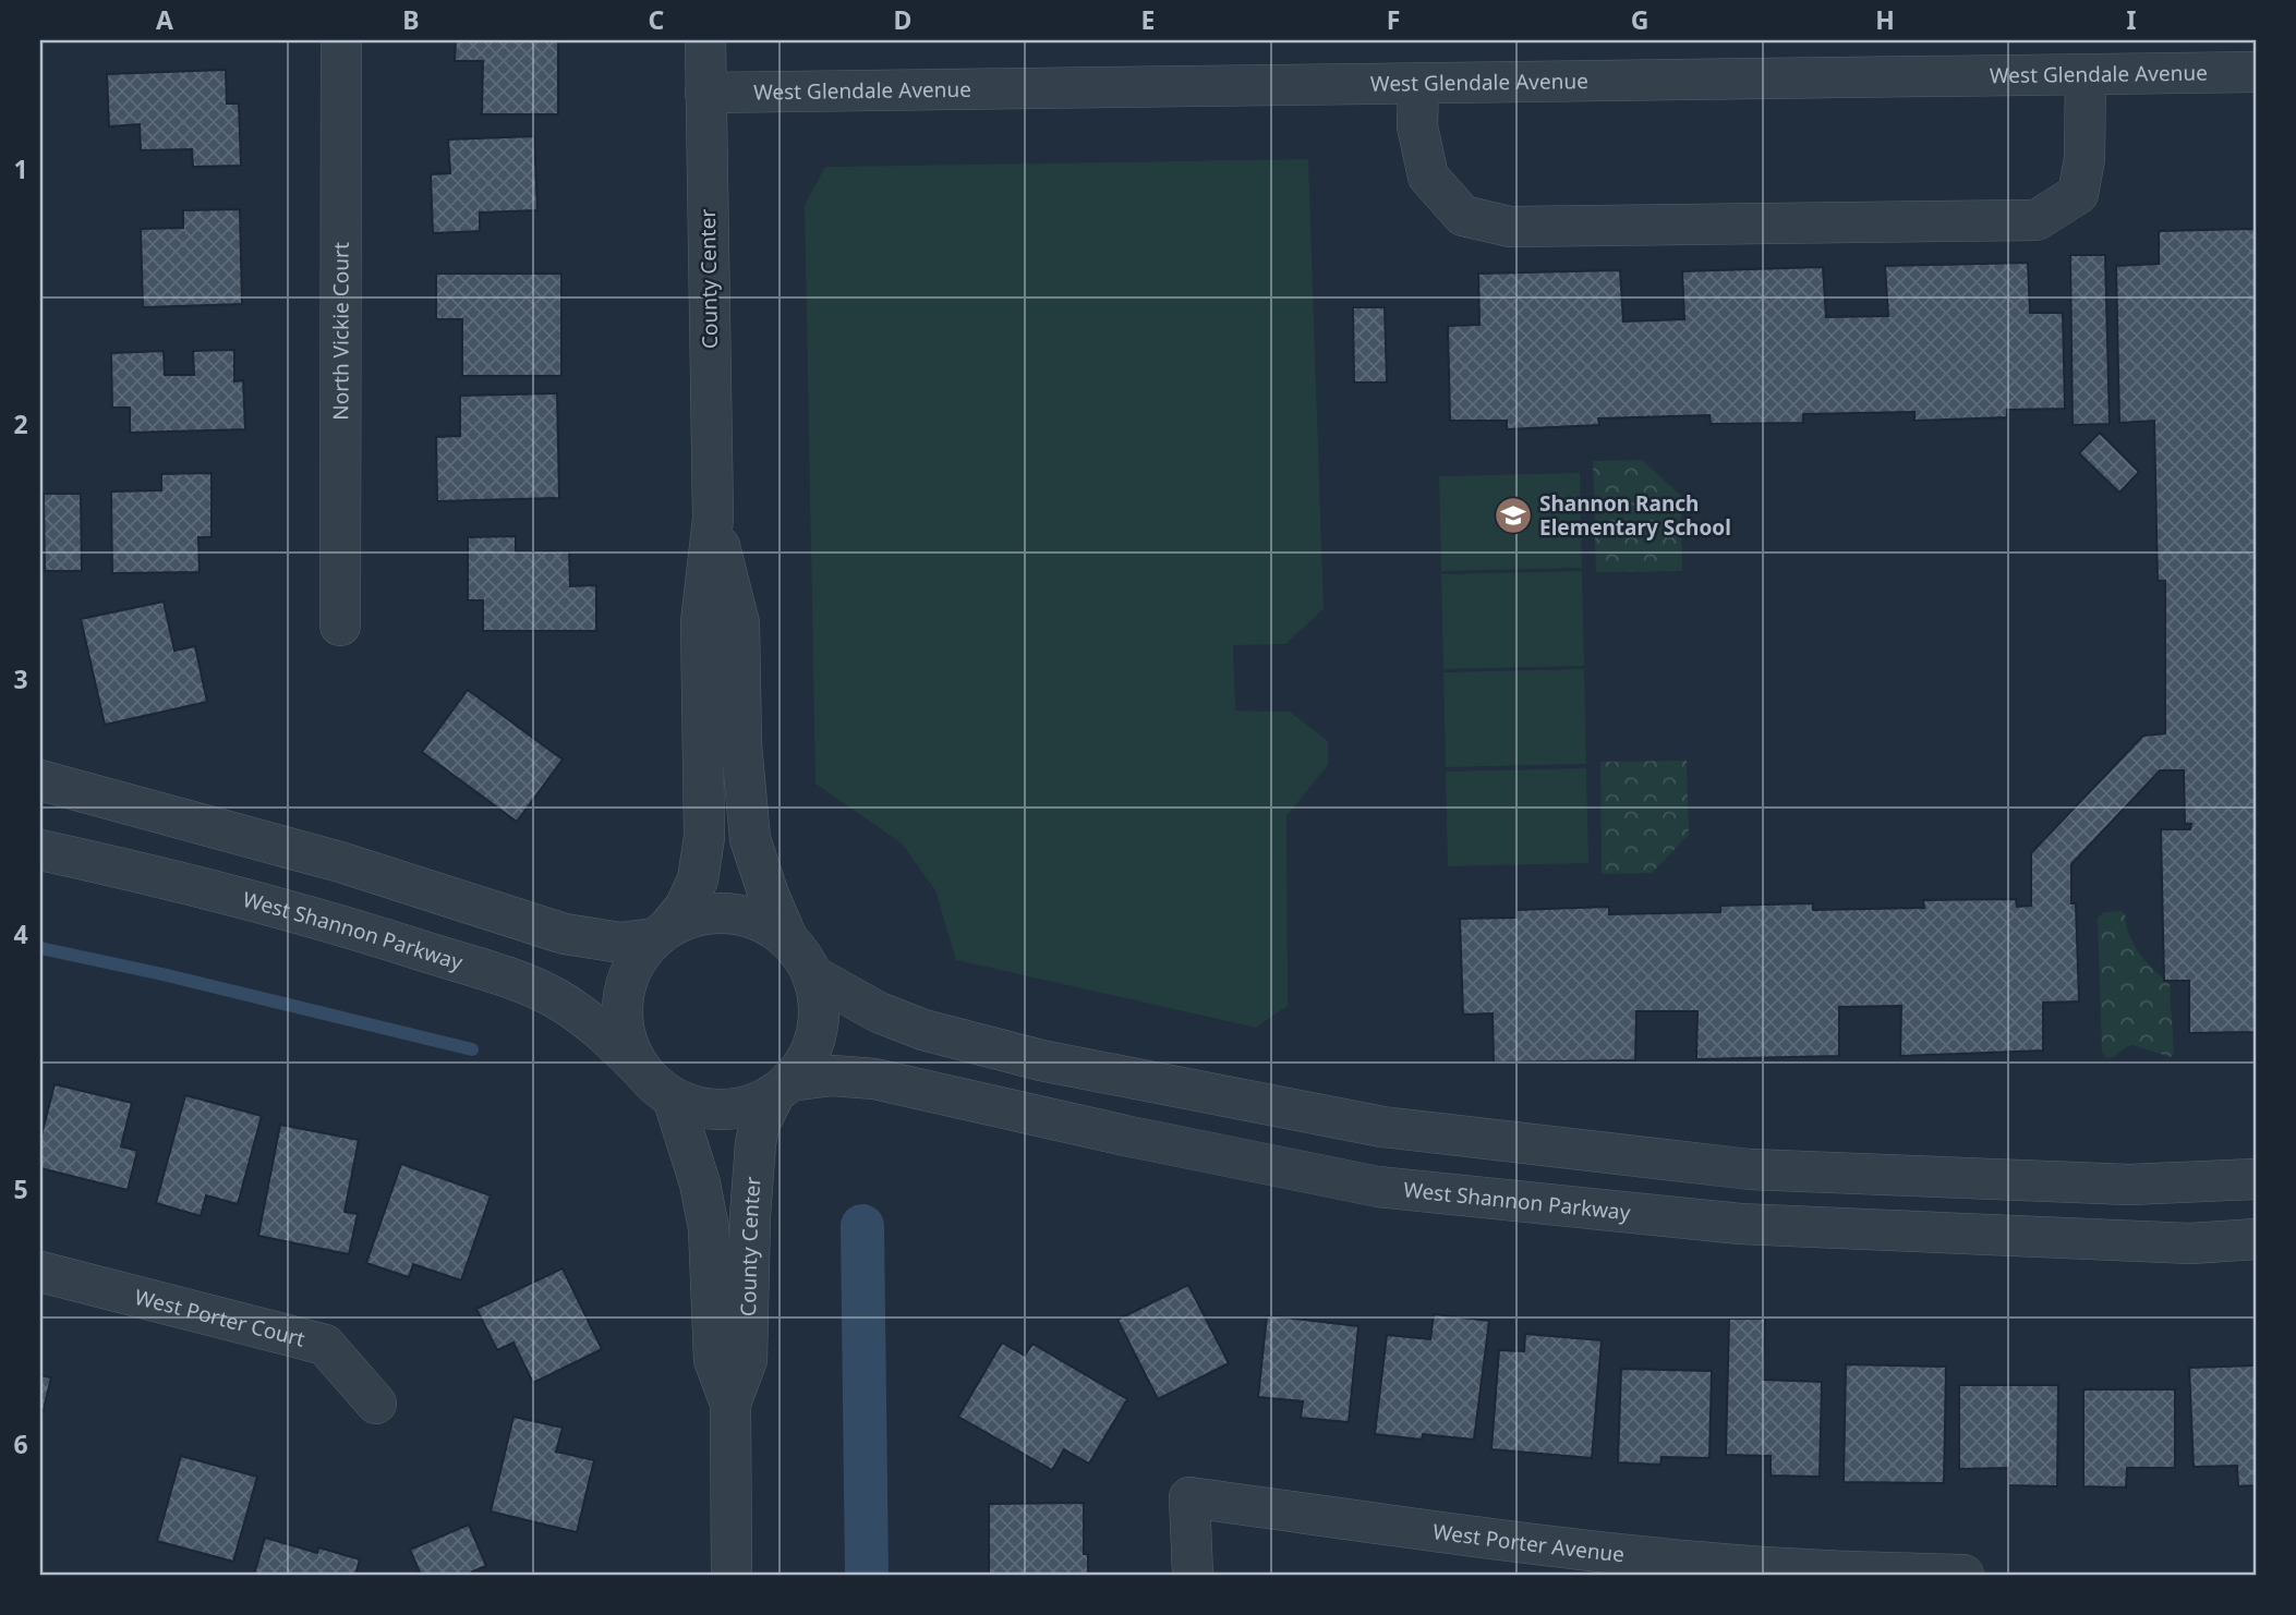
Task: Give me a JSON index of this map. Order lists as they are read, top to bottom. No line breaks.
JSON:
{"streets":{"street":["West Glendale Avenue","County Center","North Vickie Court","West Shannon Parkway","West Porter Court","West Porter Avenue"]},"crossings":[["West Glendale Avenue","County Center"],["County Center","West Shannon Parkway"]],"places":{"school or university":["Shannon Ranch Elementary School"]},"grid":{"columns":["A","B","C","D","E","F","G","H","I"],"rows":["1","2","3","4","5","6"]}}
